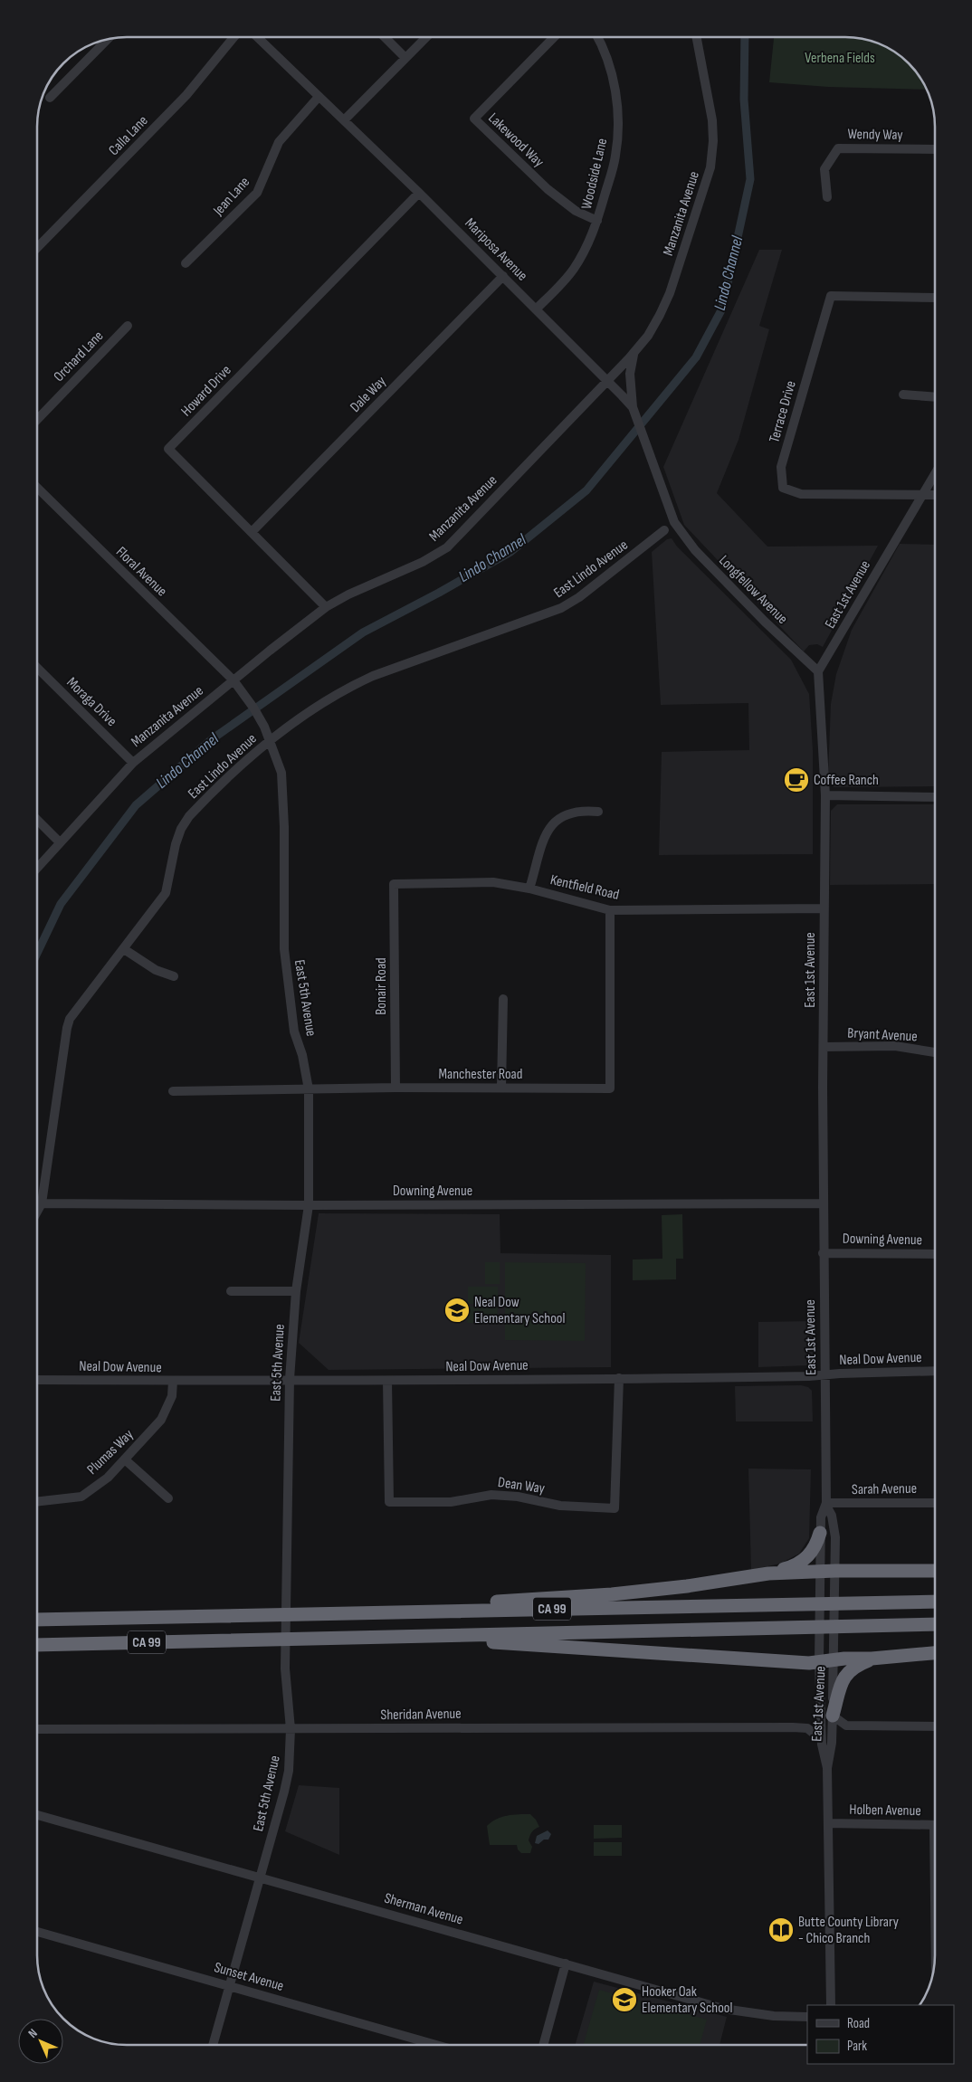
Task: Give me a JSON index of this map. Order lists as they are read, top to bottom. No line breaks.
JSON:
{"streets":{"highway":["CA 99"],"street":["Wendy Way","Calla Lane","Lakewood Way","Woodside Lane","Jean Lane","Manzanita Avenue","Mariposa Avenue","Orchard Lane","Howard Drive","Dale Way","Terrace Drive","East Lindo Avenue","Floral Avenue","Longfellow Avenue","East 1st Avenue","Moraga Drive","Kentfield Road","Bonair Road","East 5th Avenue","Bryant Avenue","Manchester Road","Downing Avenue","Neal Dow Avenue","Plumas Way","Dean Way","Sarah Avenue","Sheridan Avenue","Holben Avenue","Sherman Avenue","Sunset Avenue"]},"crossings":[["Lakewood Way","Woodside Lane"],["Woodside Lane","Mariposa Avenue"],["Jean Lane","Mariposa Avenue"],["Manzanita Avenue","Mariposa Avenue"],["Manzanita Avenue","Howard Drive"],["Manzanita Avenue","Floral Avenue"],["Manzanita Avenue","Moraga Drive"],["Manzanita Avenue","East 5th Avenue"],["Mariposa Avenue","Howard Drive"],["Mariposa Avenue","Dale Way"],["Mariposa Avenue","Longfellow Avenue"],["Howard Drive","Dale Way"],["Terrace Drive","East 1st Avenue"],["East Lindo Avenue","East 5th Avenue"],["East Lindo Avenue","Downing Avenue"],["Floral Avenue","East 5th Avenue"],["Longfellow Avenue","East 1st Avenue"],["East 1st Avenue","Kentfield Road"],["East 1st Avenue","Bryant Avenue"],["East 1st Avenue","Downing Avenue"],["East 1st Avenue","Neal Dow Avenue"],["East 1st Avenue","Sarah Avenue"],["East 1st Avenue","Holben Avenue"],["Kentfield Road","Bonair Road"],["Kentfield Road","Manchester Road"],["Bonair Road","Manchester Road"],["East 5th Avenue","Manchester Road"],["East 5th Avenue","Downing Avenue"],["East 5th Avenue","Neal Dow Avenue"],["East 5th Avenue","Sheridan Avenue"],["East 5th Avenue","Sherman Avenue"],["East 5th Avenue","Sunset Avenue"],["Neal Dow Avenue","Plumas Way"],["Neal Dow Avenue","Dean Way"]],"water":["Lindo Channel"],"parks":["Verbena Fields"],"places":{"cafe":["Coffee Ranch"],"school or university":["Neal Dow Elementary School","Hooker Oak Elementary School"],"library":["Butte County Library - Chico Branch"]},"legend":["Road","Park"],"north":"top left"}
